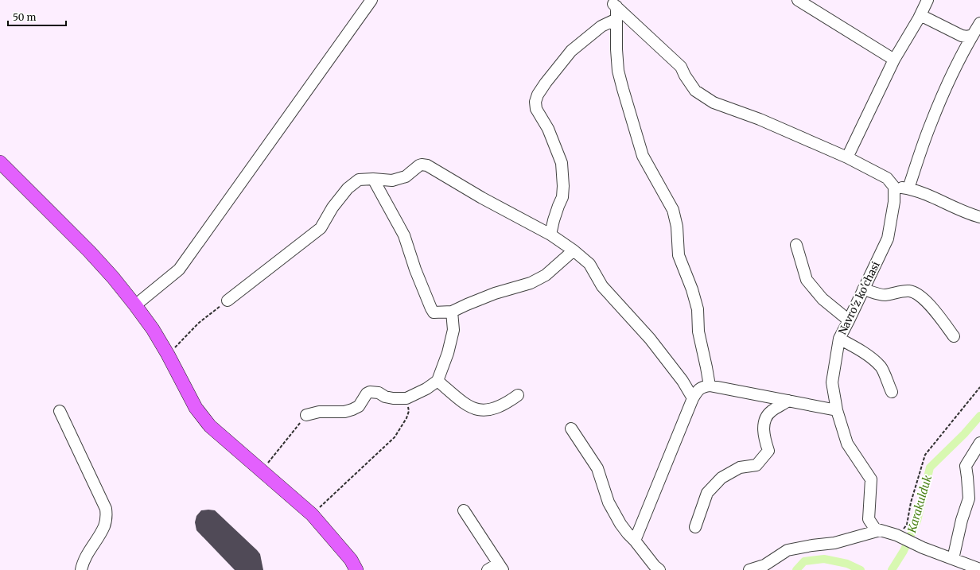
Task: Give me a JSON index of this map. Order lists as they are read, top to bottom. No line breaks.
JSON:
{"streets":{"street":["Navro'z ko'chasi"]},"water":["Karakulduk"],"scale_bar":"50 m"}
